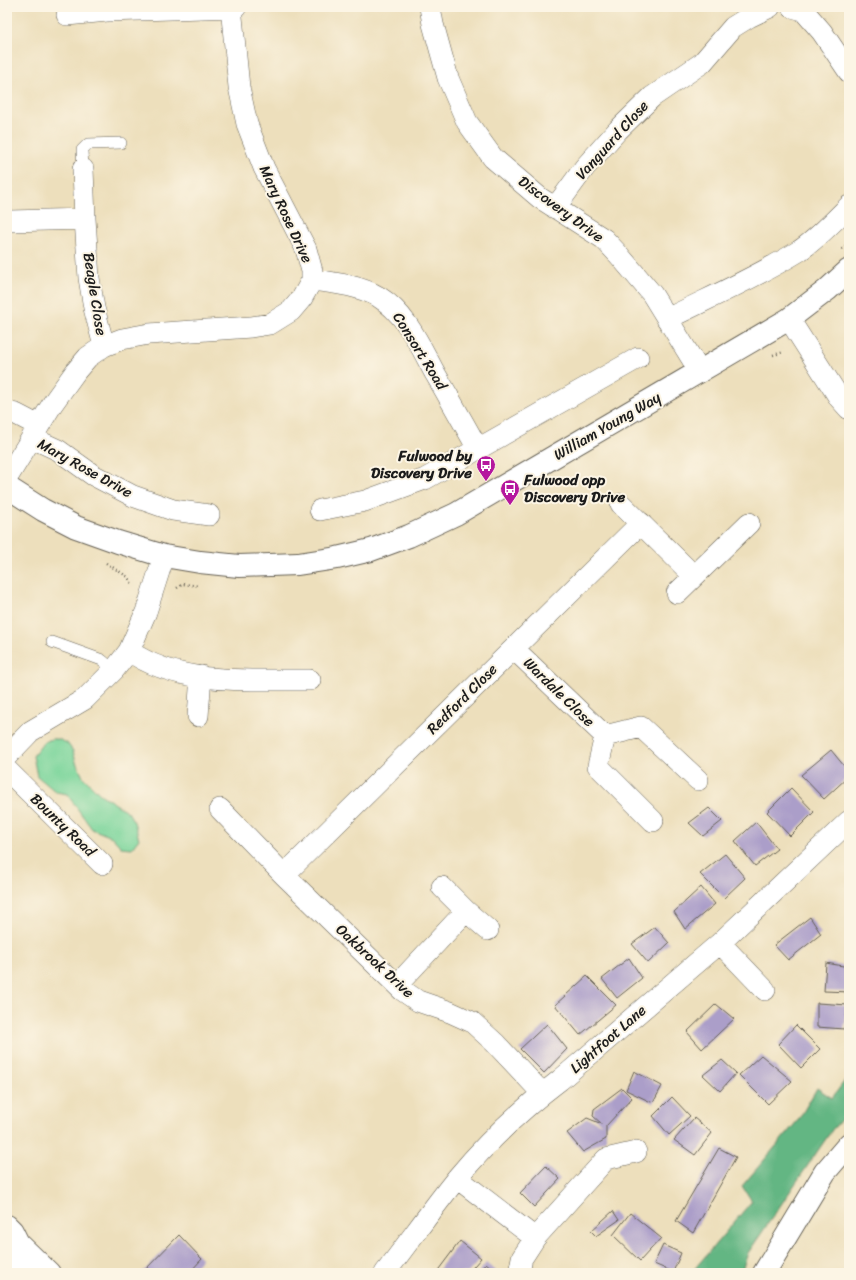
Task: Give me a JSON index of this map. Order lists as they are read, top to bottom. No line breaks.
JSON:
{"streets":{"main road":["William Young Way"],"street":["Vanguard Close","Discovery Drive","Mary Rose Drive","Beagle Close","Consort Road","Wardale Close","Redford Close","Bounty Road","Oakbrook Drive","Lightfoot Lane"]},"crossings":[["Vanguard Close","Discovery Drive"],["Discovery Drive","William Young Way"],["Mary Rose Drive","Beagle Close"],["Mary Rose Drive","Consort Road"],["Wardale Close","Redford Close"],["Redford Close","Oakbrook Drive"],["Oakbrook Drive","Lightfoot Lane"]],"places":{"bus stop":["Fulwood by Discovery Drive","Fulwood opp Discovery Drive"]}}
